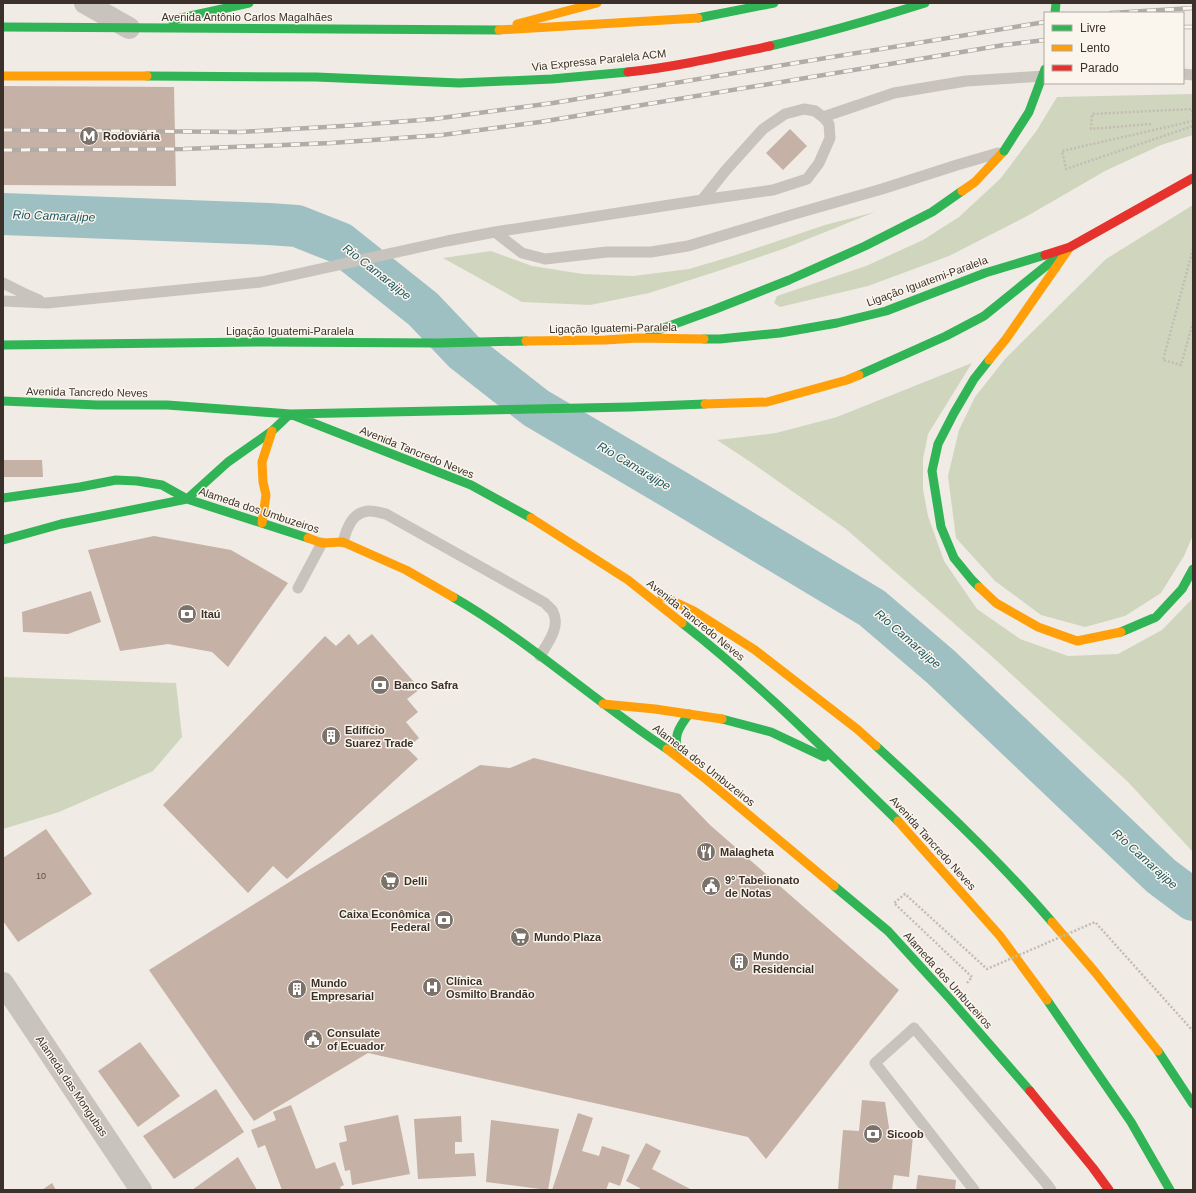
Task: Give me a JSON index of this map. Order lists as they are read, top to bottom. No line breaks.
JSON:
{"streets":{"main road":["Avenida Antônio Carlos Magalhães","Via Expressa Paralela ACM","Ligação Iguatemi-Paralela","Avenida Tancredo Neves","Alameda dos Umbuzeiros"],"street":["Alameda das Mongubas"]},"water":["Rio Camarajipe"],"places":{"metro station":["Rodoviária"],"bank":["Itaú","Banco Safra","Caixa Econômica Federal","Sicoob"],"building":["Edifício Suarez Trade","Mundo Residencial","Mundo Empresarial"],"restaurant":["Malagheta"],"supermarket":["Delli","Mundo Plaza"],"public building":["9° Tabelionato de Notas","Consulate of Ecuador"],"hospital":["Clínica Osmilto Brandão"]},"house_numbers":["10"],"legend":["Livre","Lento","Parado"]}
